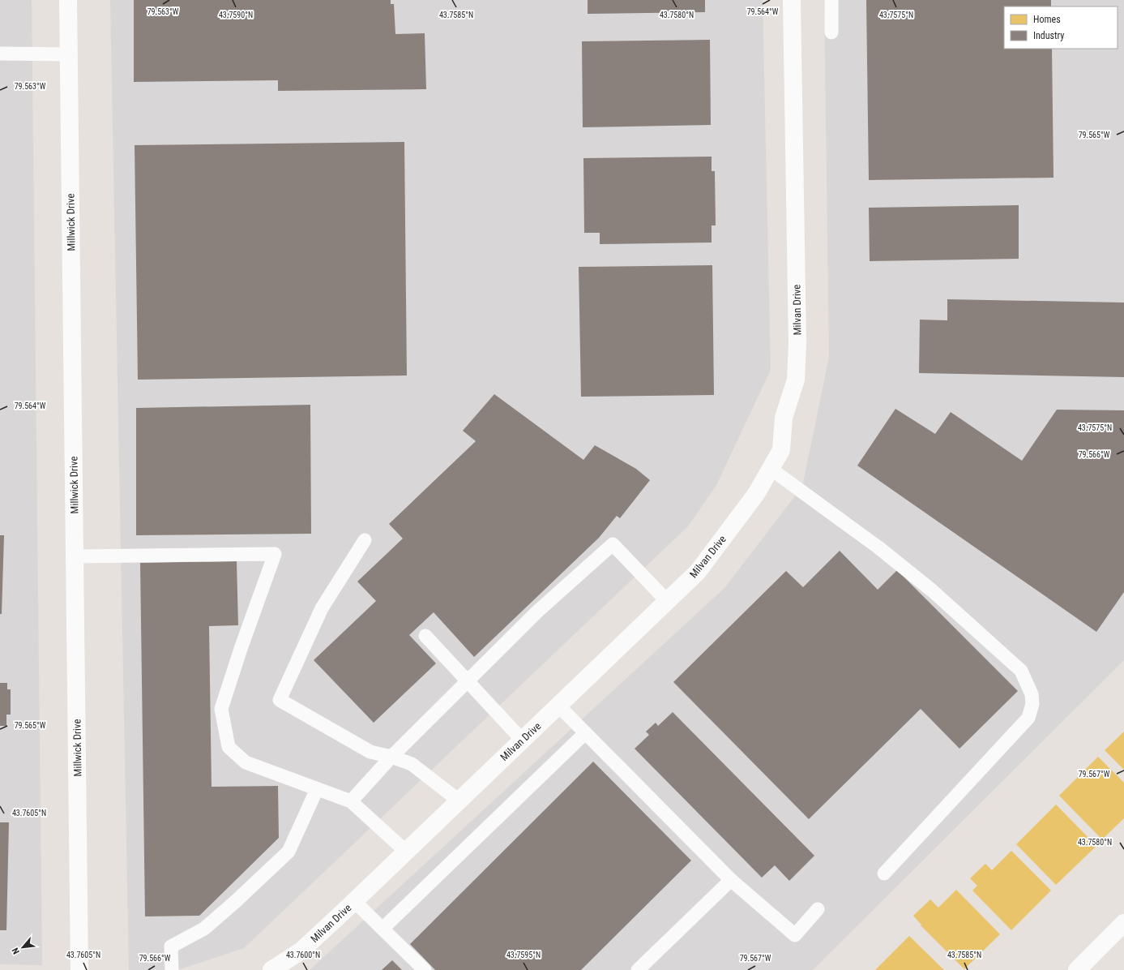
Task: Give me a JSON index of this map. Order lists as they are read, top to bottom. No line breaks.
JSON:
{"streets":{"street":["Millwick Drive","Milvan Drive"]},"legend":["Homes","Industry"],"north":"bottom left","coordinates":["79.563°W","79.564°W","43.7590°N","43.7580°N","43.7575°N","43.7585°N","79.565°W","79.566°W","79.567°W","43.7605°N","43.7600°N","43.7595°N"]}
